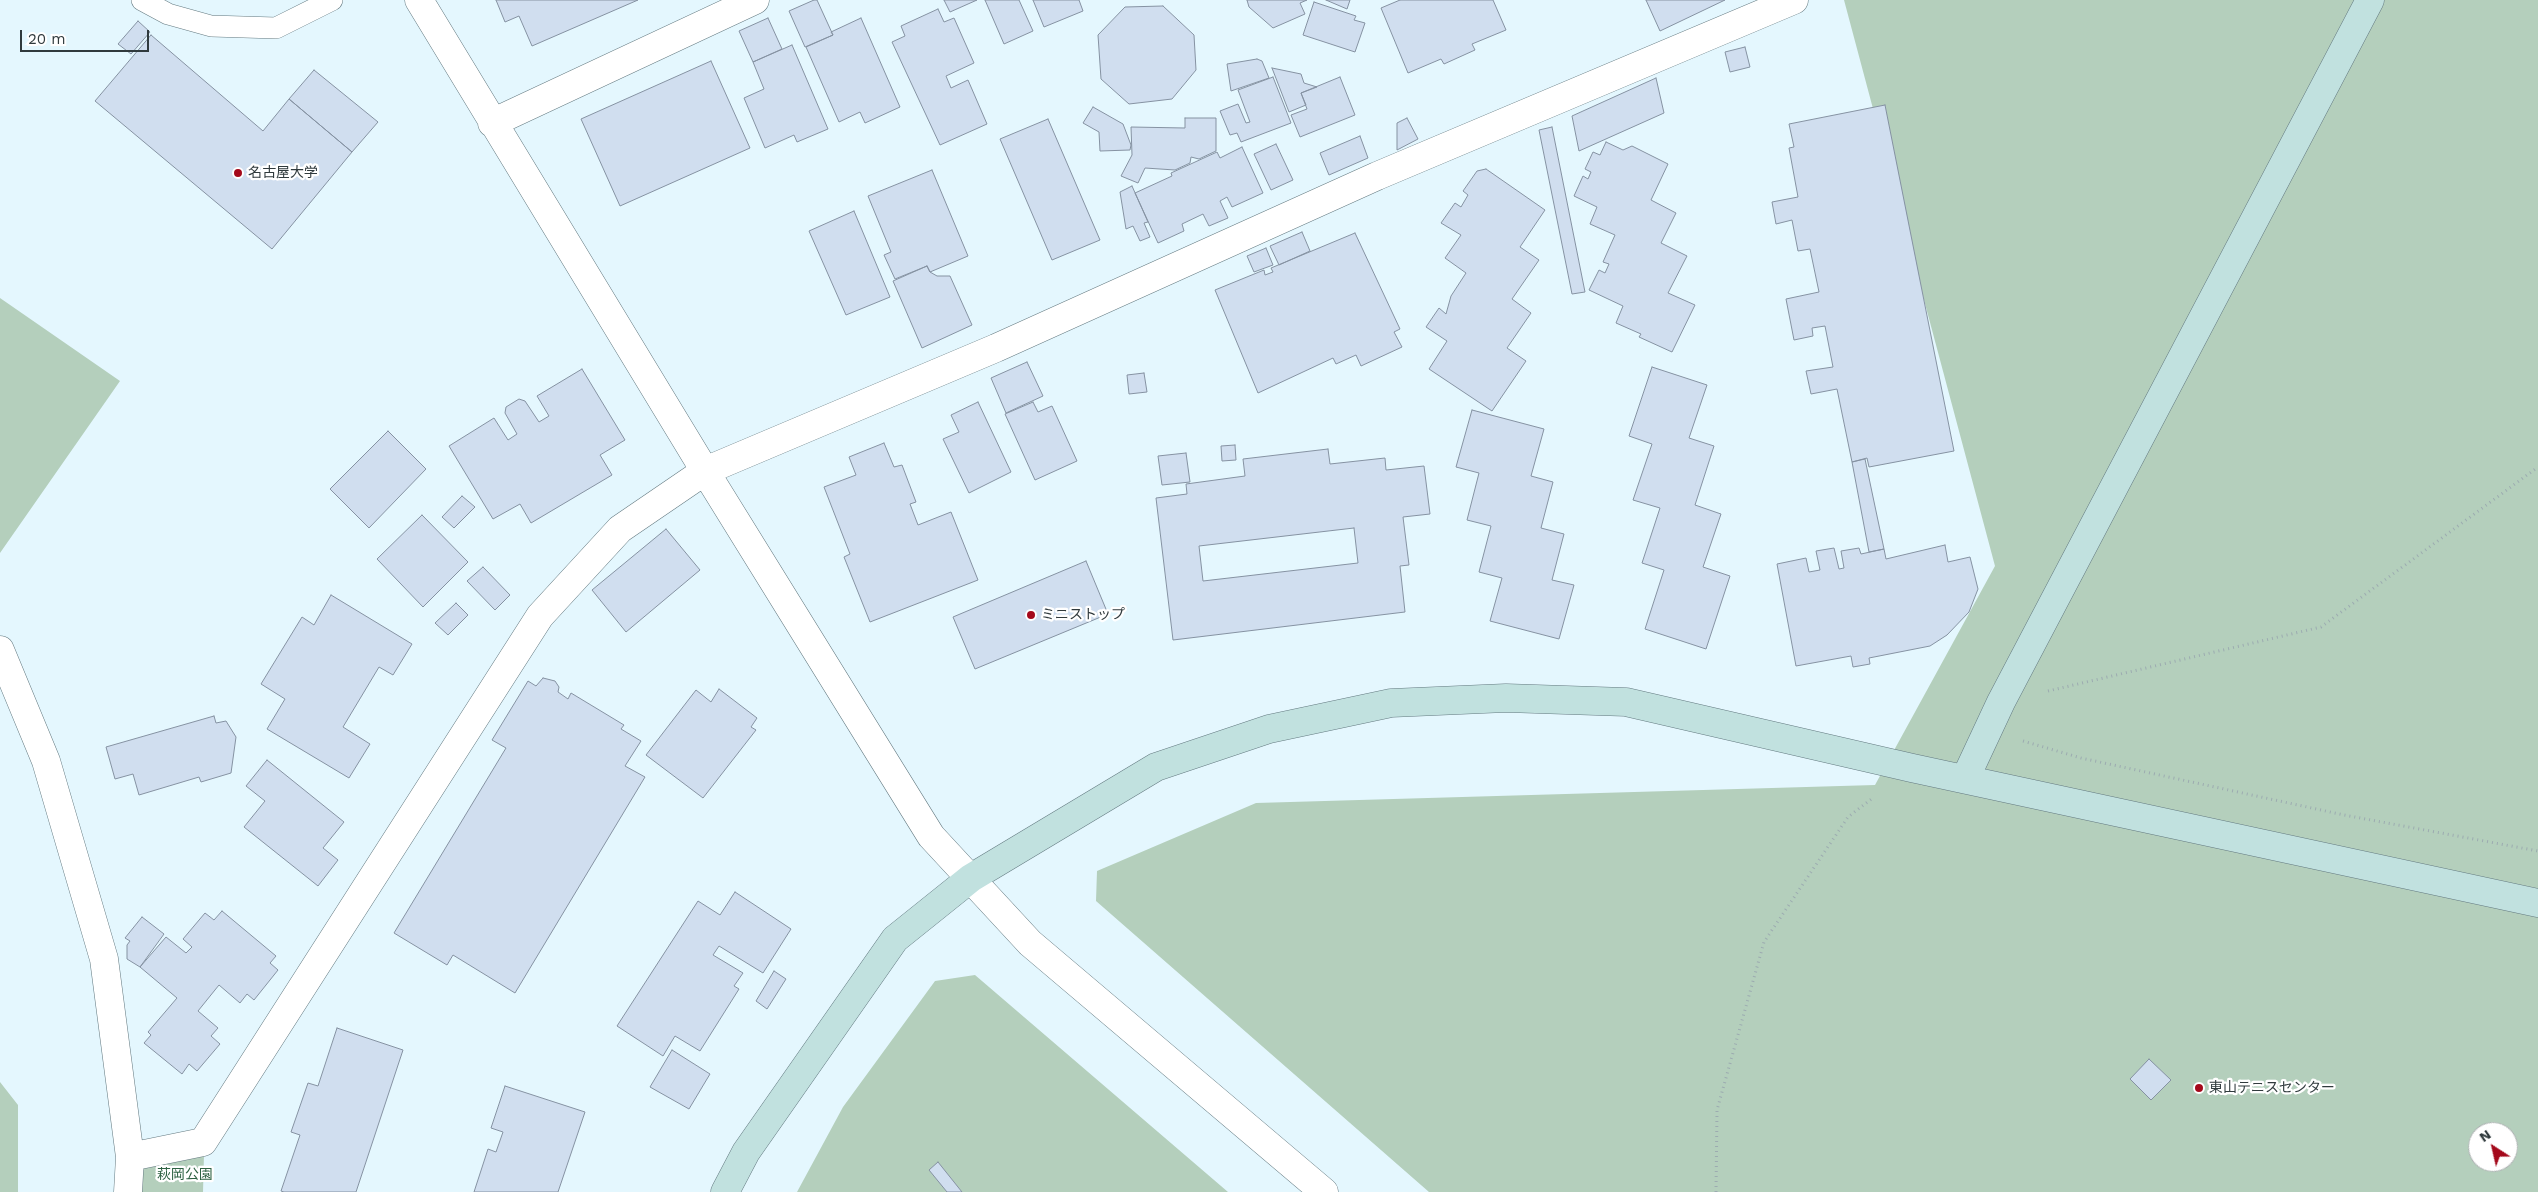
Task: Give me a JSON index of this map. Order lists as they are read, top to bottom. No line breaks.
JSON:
{"parks":["萩岡公園"],"places":["名古屋大学","ミニストップ","東山テニスセンター"],"scale_bar":"20 m","north":"top left"}
